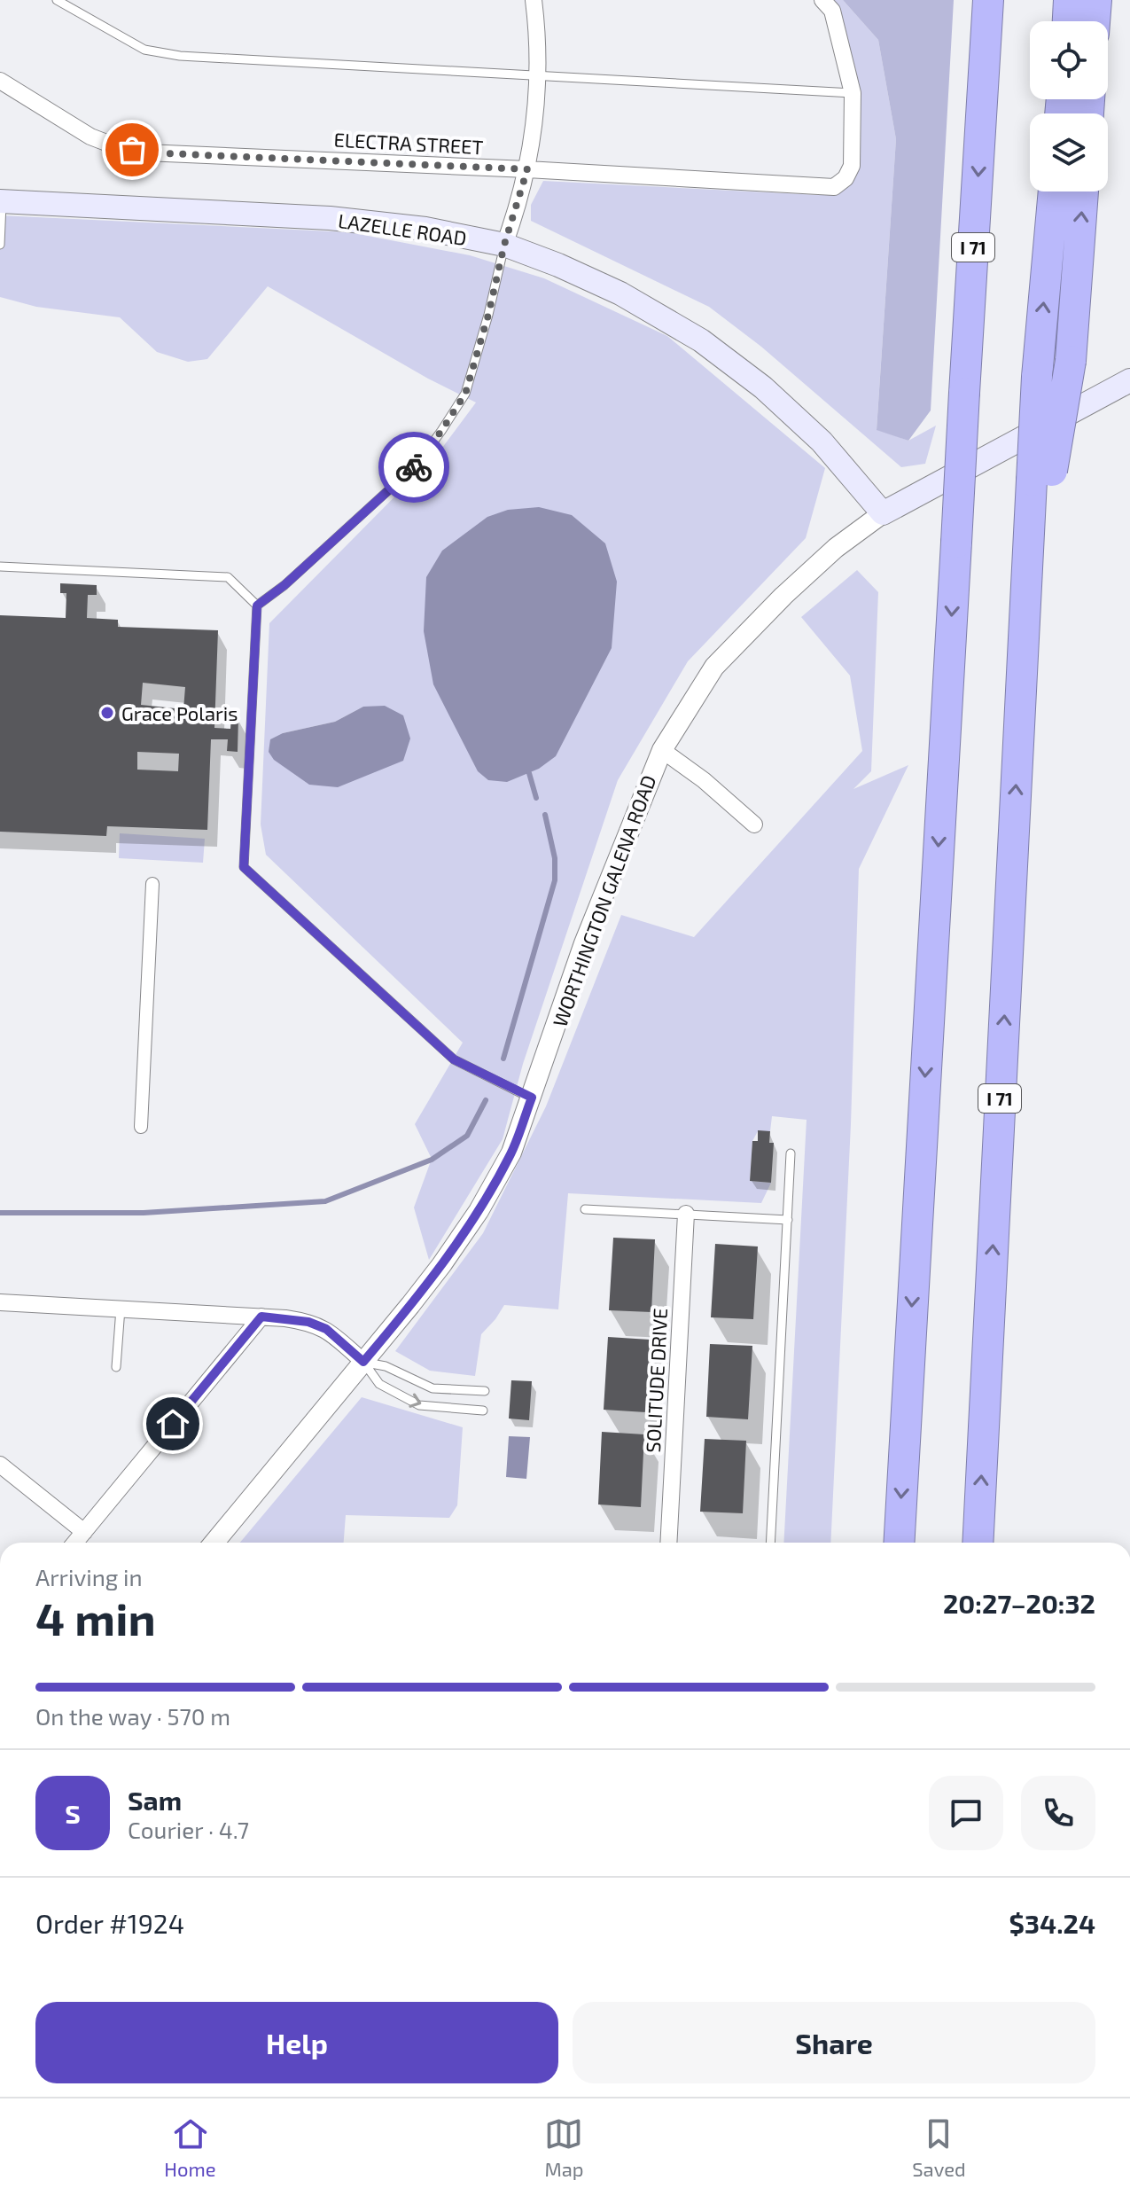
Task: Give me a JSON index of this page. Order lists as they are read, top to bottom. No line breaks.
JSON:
{"streets":{"highway":["I 71"],"main road":["LAZELLE ROAD","WORTHINGTON GALENA ROAD"],"street":["ELECTRA STREET","SOLITUDE DRIVE"]},"crossings":[["LAZELLE ROAD","WORTHINGTON GALENA ROAD"]],"places":["Grace Polaris"],"page":{"heading":["4 min","Arriving in","20:27–20:32"],"panel":["Sam","Courier · 4.7","Order #1924","$34.24"],"bar":"On the way · 570 m","round":"S","buttons":["Help","Share"],"tabs":["Home","Map","Saved"]}}
